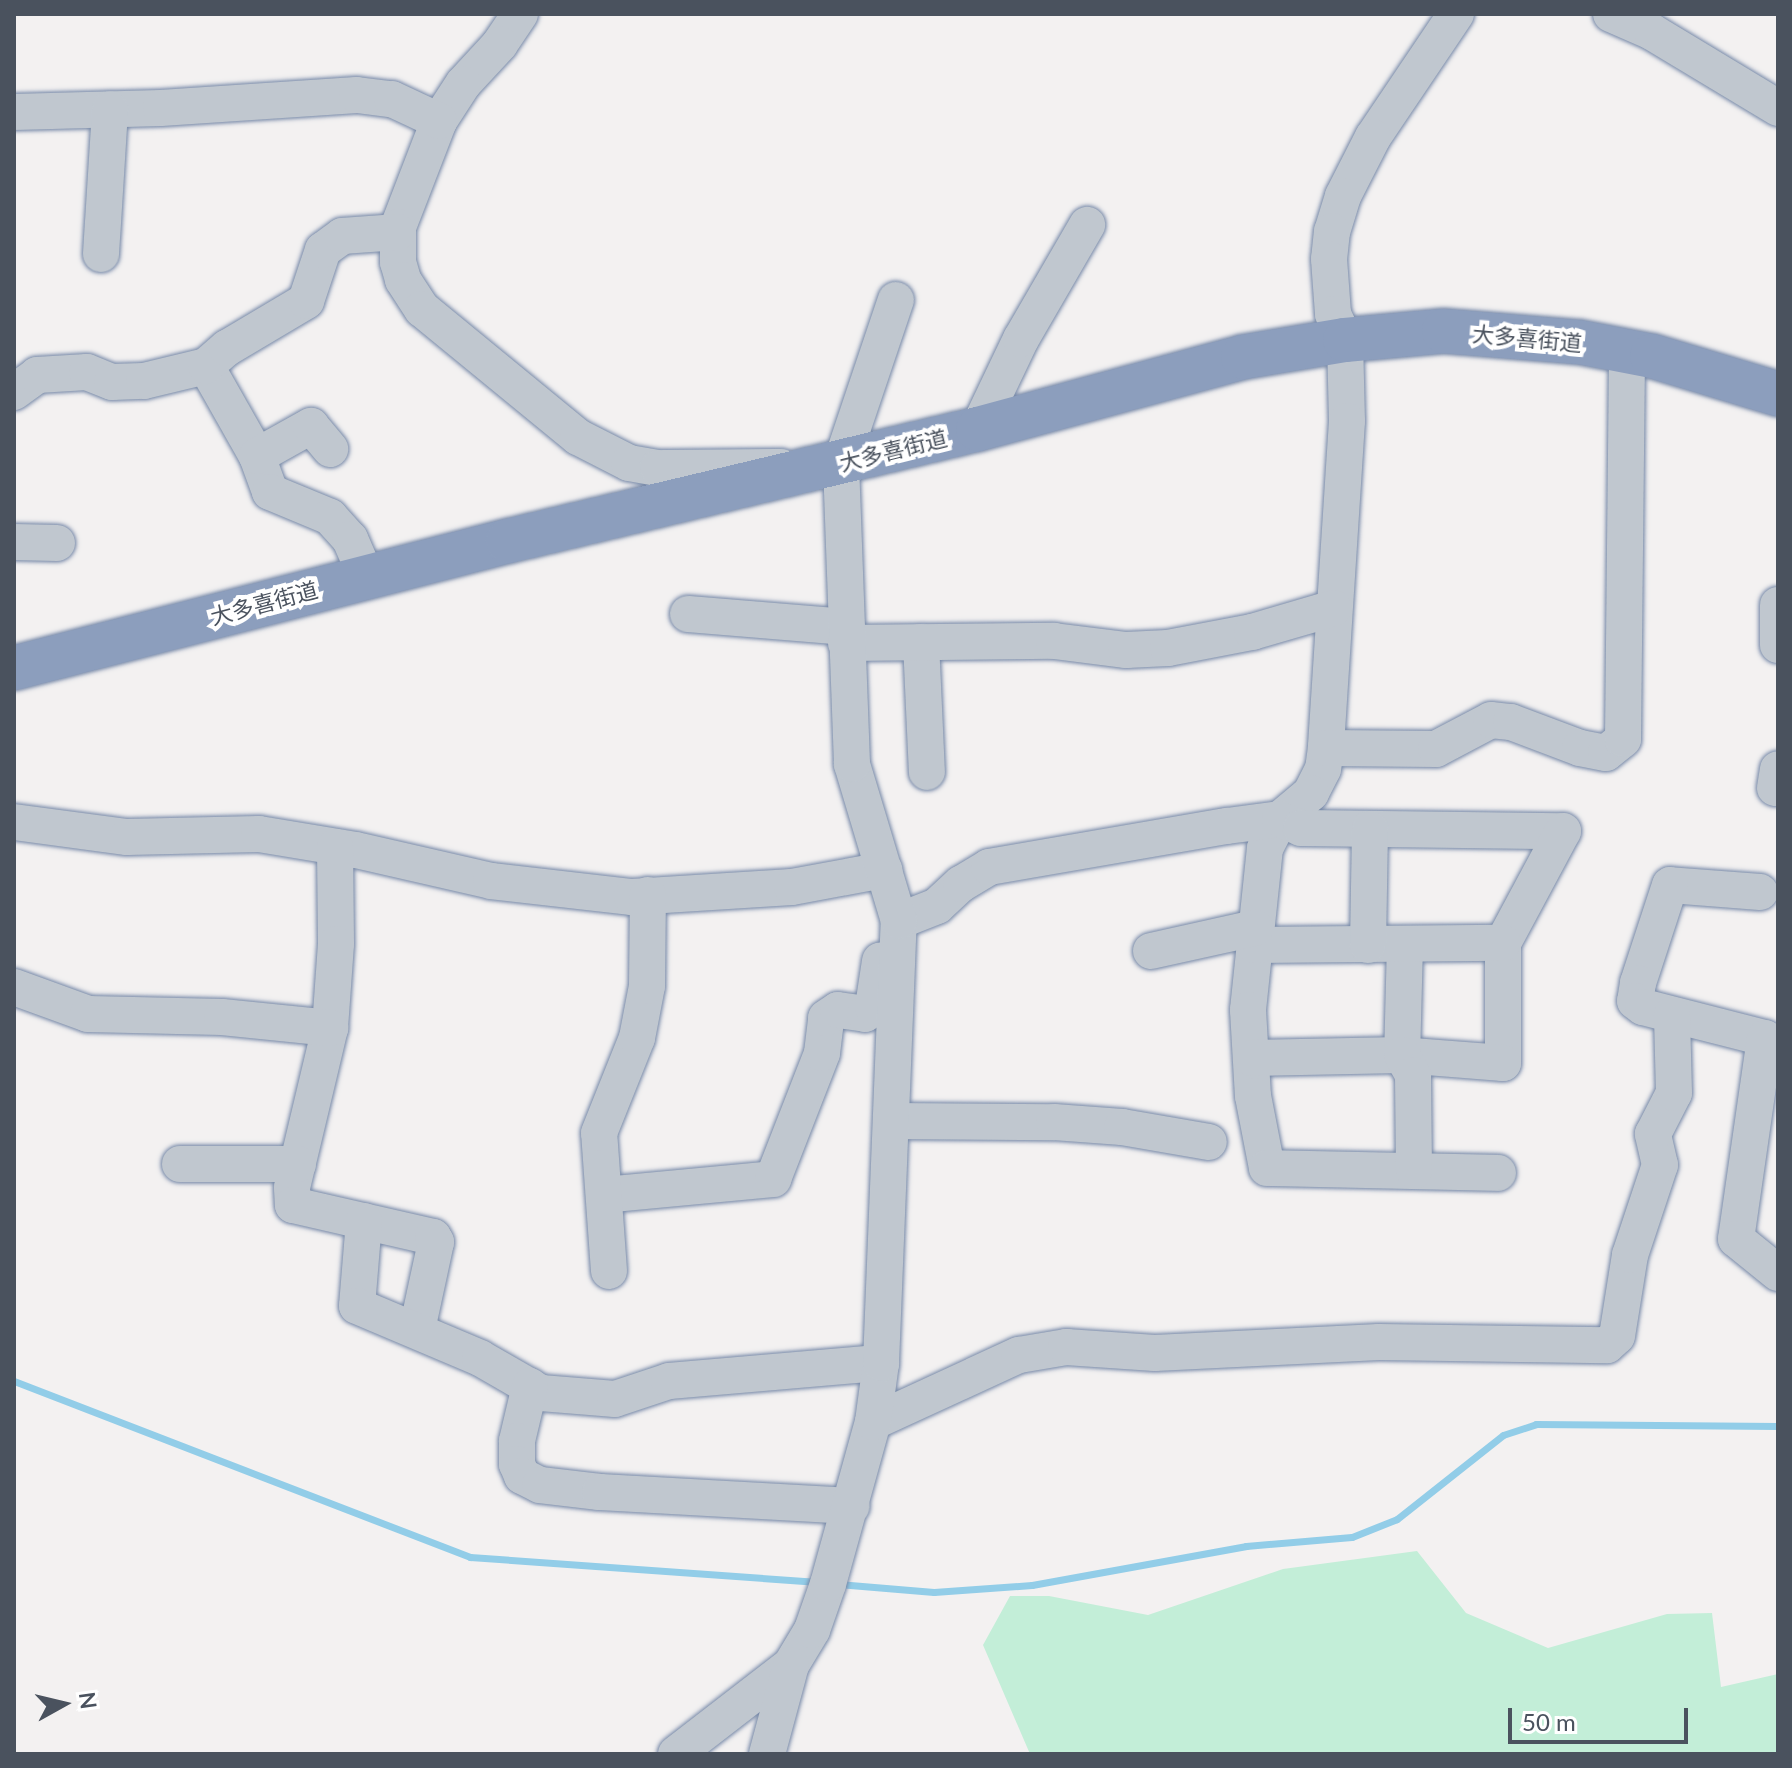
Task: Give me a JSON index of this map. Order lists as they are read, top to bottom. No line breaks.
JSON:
{"streets":{"highway":["大多喜街道"]},"scale_bar":"50 m","north":"right"}
